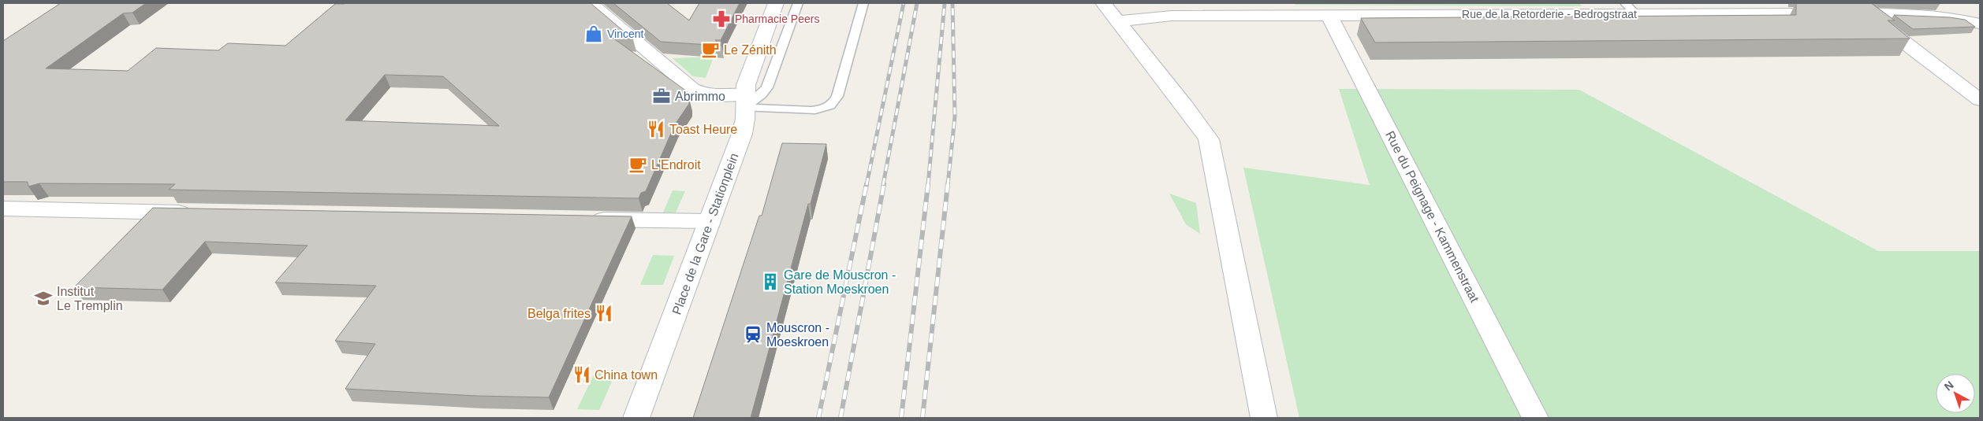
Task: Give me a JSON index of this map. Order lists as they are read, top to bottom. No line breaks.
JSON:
{"streets":{"street":["Rue de la Retorderie - Bedrogstraat","Rue du Peignage - Kammenstraat","Place de la Gare - Stationplein"]},"crossings":[["Rue de la Retorderie - Bedrogstraat","Rue du Peignage - Kammenstraat"]],"places":{"pharmacy":["Pharmacie Peers"],"shop":["Vincent"],"cafe":["Le Zénith","L'Endroit"],"office":["Abrimmo"],"restaurant":["Toast Heure","Belga frites","China town"],"building":["Gare de Mouscron - Station Moeskroen"],"school or university":["Institut Le Tremplin"],"station":["Mouscron - Moeskroen"]},"north":"top left"}
